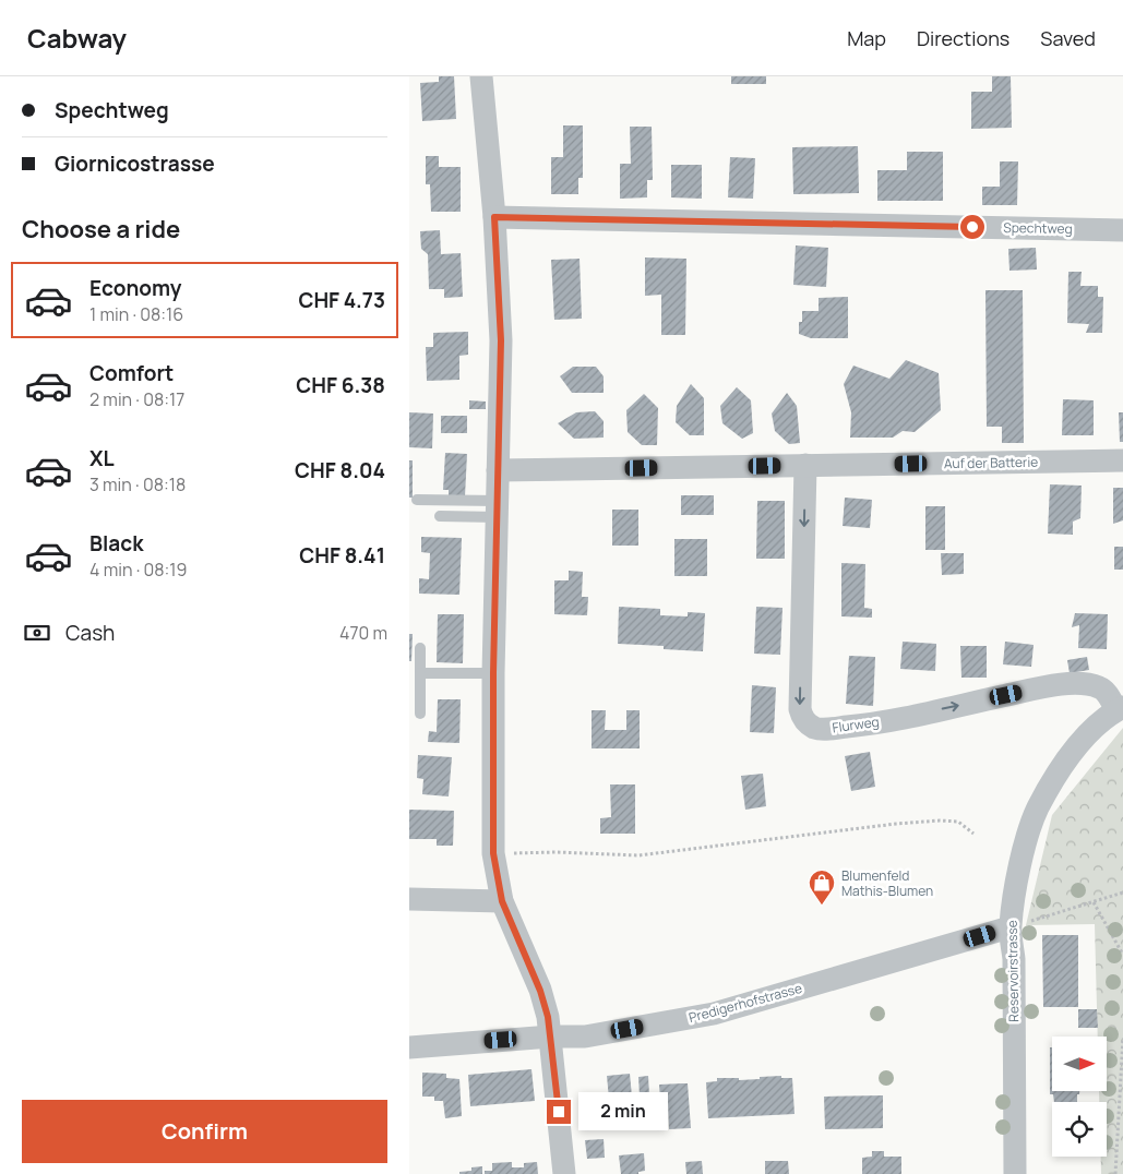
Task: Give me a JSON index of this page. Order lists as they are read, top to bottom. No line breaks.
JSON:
{"streets":{"street":["Spechtweg","Auf der Batterie","Flurweg","Reservoirstrasse","Predigerhofstrasse"]},"crossings":[["Auf der Batterie","Flurweg"],["Flurweg","Reservoirstrasse"],["Reservoirstrasse","Predigerhofstrasse"]],"places":{"shop":["Blumenfeld Mathis-Blumen"]},"north":"right","page":{"header":"Cabway","nav":["Map","Directions","Saved"],"banner":["Spechtweg","Giornicostrasse"],"heading":"Choose a ride","list":[{"name":"Economy","note":"1 min · 08:16","value":"CHF 4.73"},{"name":"Comfort","note":"2 min · 08:17","value":"CHF 6.38"},{"name":"XL","note":"3 min · 08:18","value":"CHF 8.04"},{"name":"Black","note":"4 min · 08:19","value":"CHF 8.41"}],"pay":["Cash","470 m"],"buttons":"Confirm","bubble":"2 min"}}
